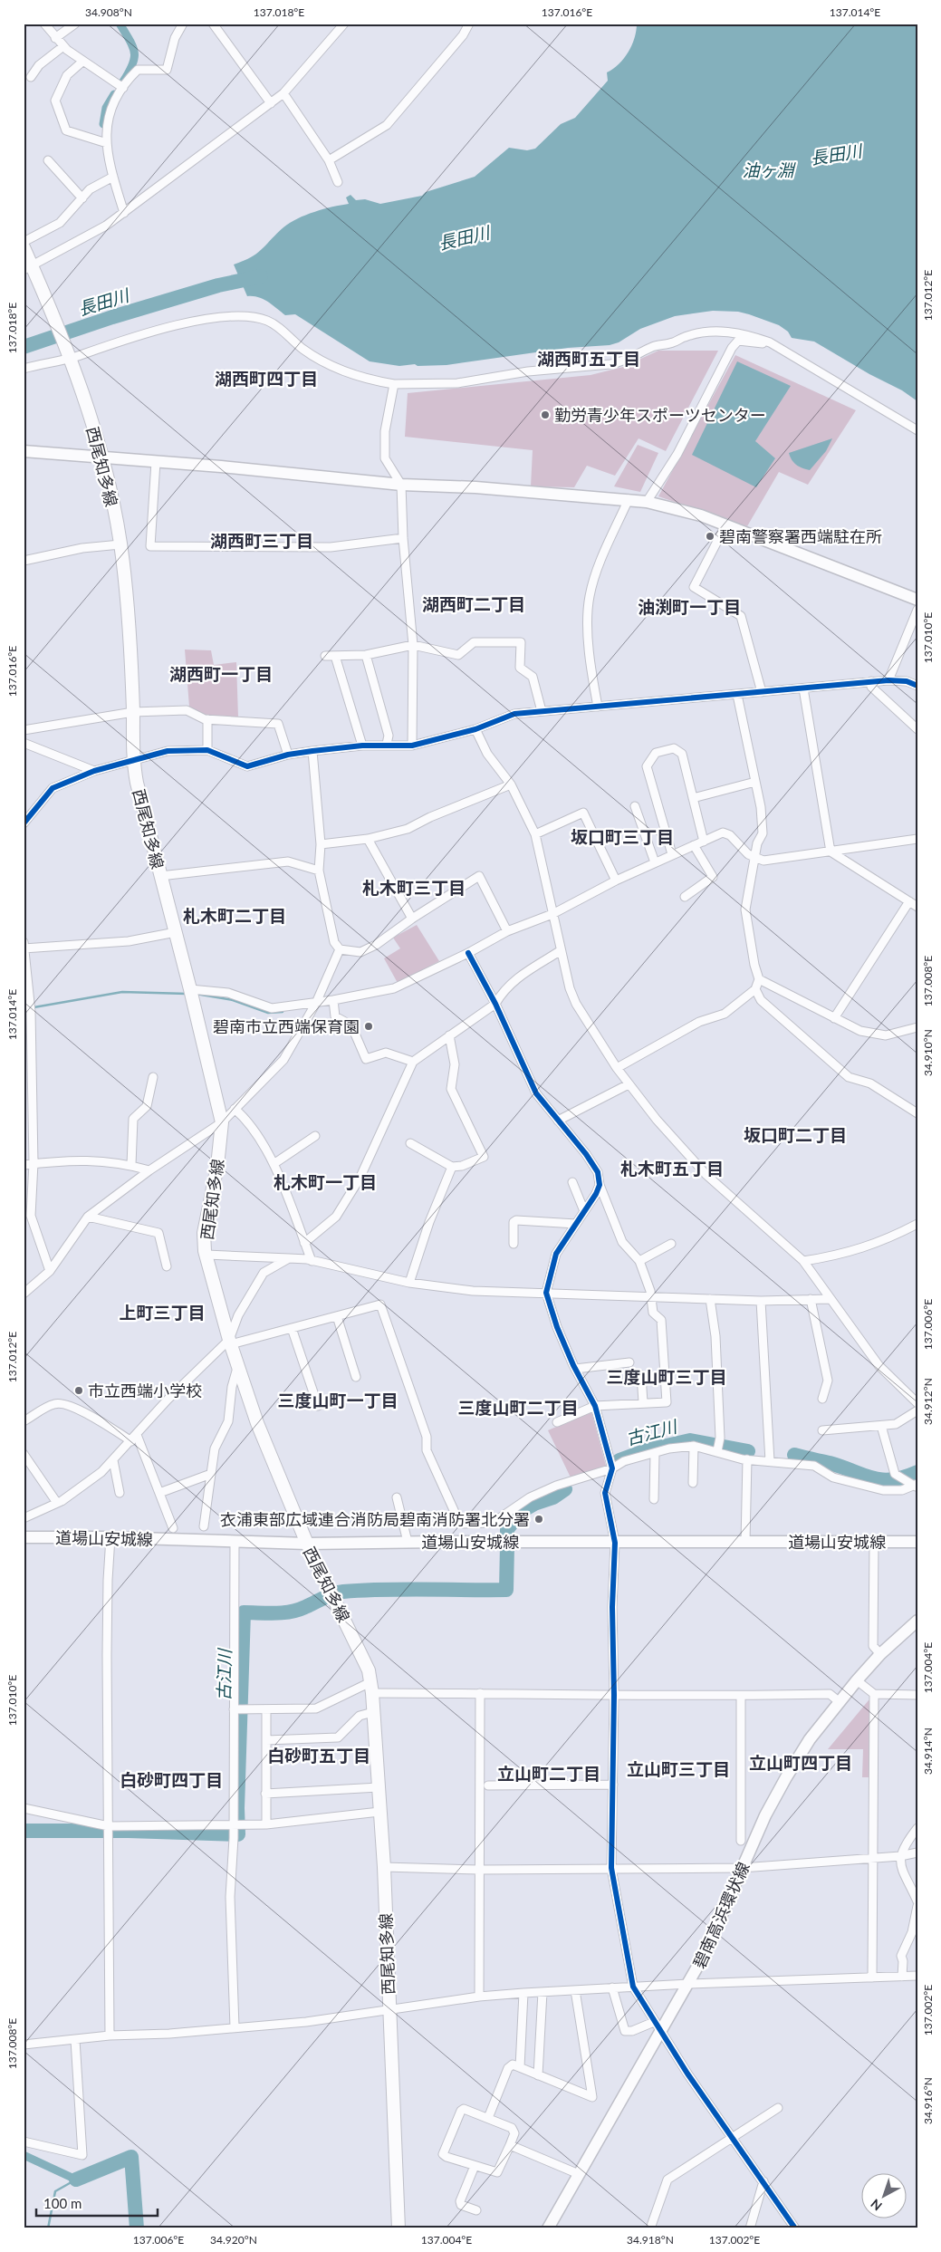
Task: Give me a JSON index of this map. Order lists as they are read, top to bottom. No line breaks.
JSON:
{"streets":{"main road":["西尾知多線","道場山安城線","碧南高浜環状線"]},"crossings":[["西尾知多線","道場山安城線"]],"districts":["湖西町五丁目","湖西町四丁目","湖西町三丁目","湖西町二丁目","油渕町一丁目","湖西町一丁目","坂口町三丁目","札木町三丁目","札木町二丁目","坂口町二丁目","札木町五丁目","札木町一丁目","上町三丁目","三度山町三丁目","三度山町一丁目","三度山町二丁目","白砂町五丁目","立山町四丁目","立山町三丁目","立山町二丁目","白砂町四丁目"],"water":["長田川","油ヶ淵","古江川"],"places":["勤労青少年スポーツセンター","碧南警察署西端駐在所","碧南市立西端保育園","市立西端小学校","衣浦東部広域連合消防局碧南消防署北分署"],"scale_bar":"100 m","north":"bottom left","coordinates":["34.908°N","137.018°E","137.016°E","137.014°E","137.012°E","137.010°E","137.008°E","34.910°N","137.006°E","34.912°N","137.004°E","34.914°N","137.002°E","34.916°N","34.920°N","34.918°N"]}
